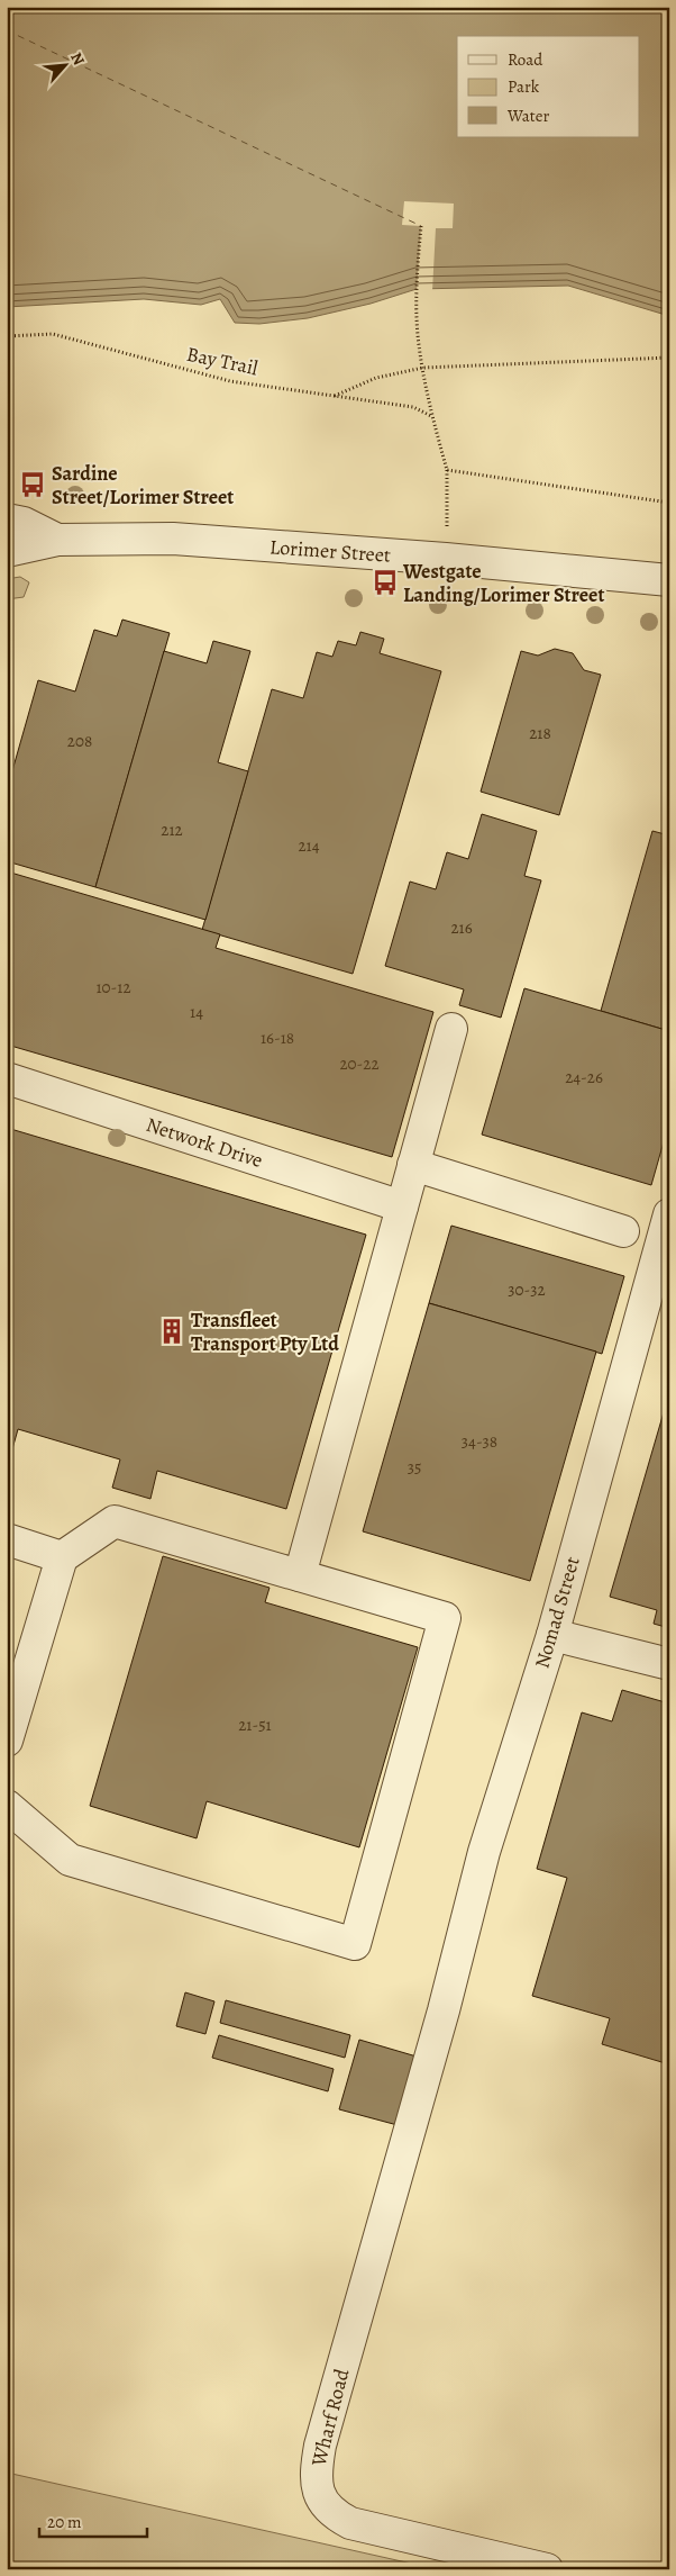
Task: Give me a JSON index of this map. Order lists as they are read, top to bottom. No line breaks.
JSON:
{"streets":{"street":["Lorimer Street","Network Drive","Nomad Street","Wharf Road"],"path":["Bay Trail"]},"crossings":[["Nomad Street","Wharf Road"]],"places":{"bus stop":["Sardine Street/Lorimer Street","Westgate Landing/Lorimer Street"],"building":["Transfleet Transport Pty Ltd"]},"house_numbers":["218","208","212","214","216","10-12","14","16-18","20-22","24-26","30-32","34-38","35","21-51"],"legend":["Road","Park","Water"],"scale_bar":"20 m","north":"top right"}
